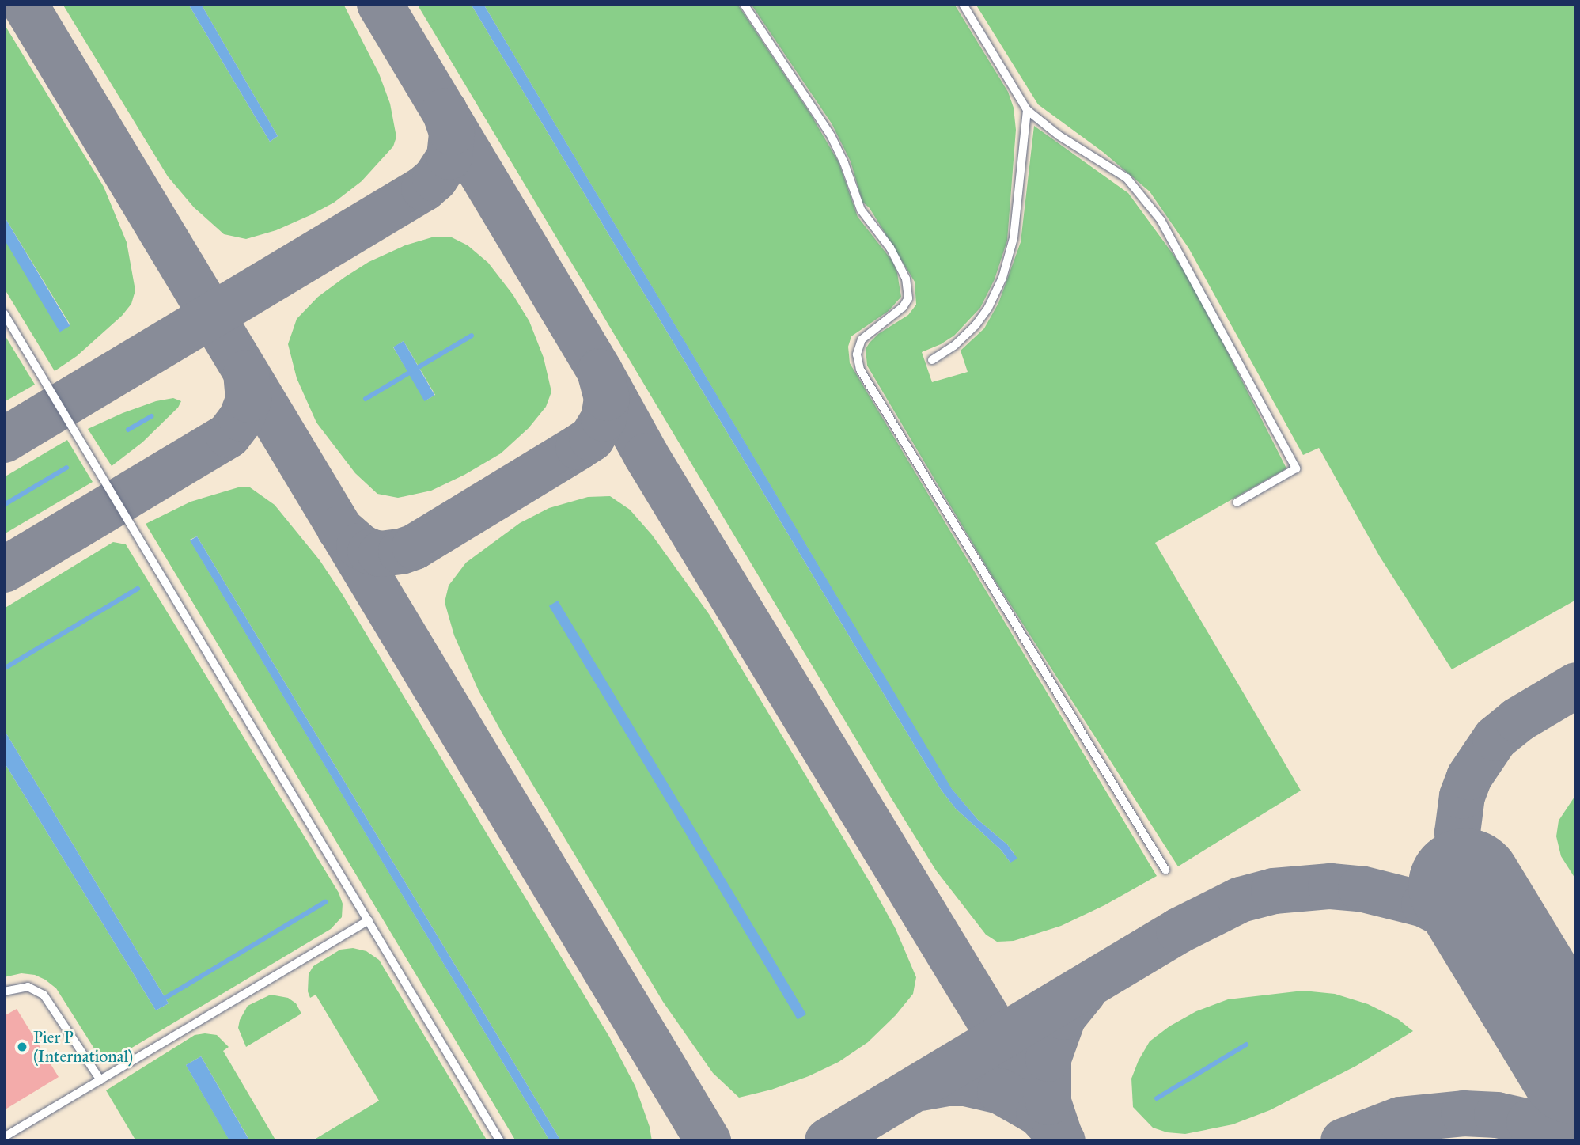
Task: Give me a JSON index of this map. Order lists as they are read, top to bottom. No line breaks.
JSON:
{"places":["Pier P (International)"]}
